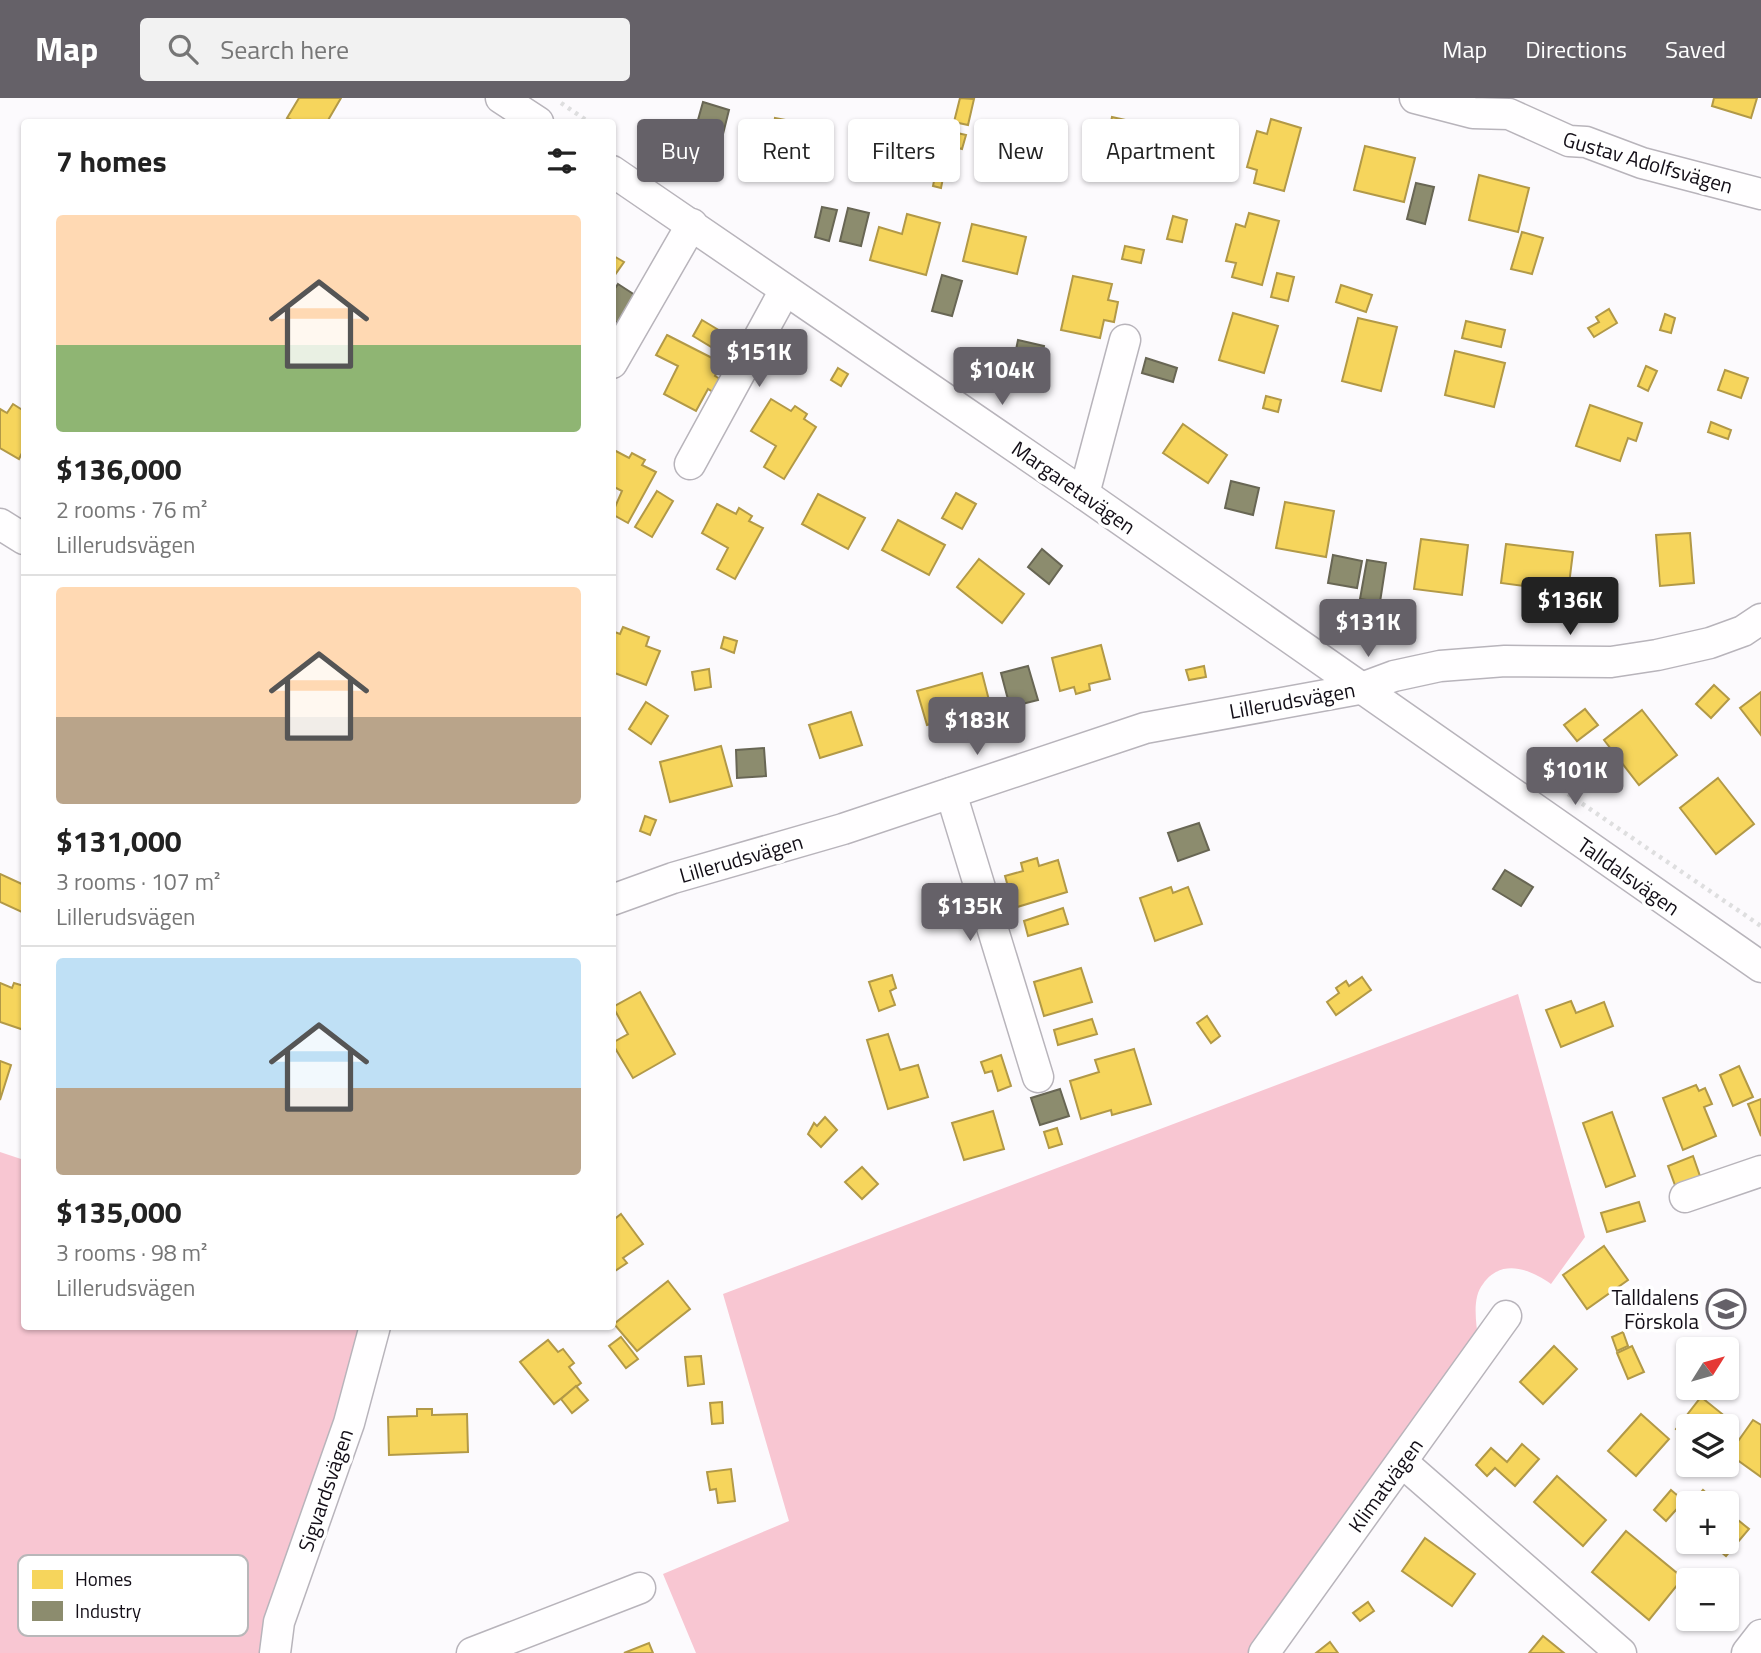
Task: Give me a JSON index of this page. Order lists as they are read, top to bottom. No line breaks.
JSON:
{"streets":{"street":["Gustav Adolfsvägen","Margaretavägen","Lillerudsvägen","Talldalsvägen","Klimatvägen","Sigvardsvägen"]},"crossings":[["Margaretavägen","Lillerudsvägen"],["Margaretavägen","Talldalsvägen"],["Lillerudsvägen","Talldalsvägen"]],"places":{"school or university":["Talldalens Förskola"]},"legend":["Homes","Industry"],"north":"top right","page":{"header":"Map","search":"Search here","nav":["Map","Directions","Saved"],"chip":["Buy","Rent","Filters","New","Apartment"],"heading":"7 homes","list":[{"name":"$136,000","note":"2 rooms · 76 m² · Lillerudsvägen"},{"name":"$131,000","note":"3 rooms · 107 m² · Lillerudsvägen"},{"name":"$135,000","note":"3 rooms · 98 m² · Lillerudsvägen"}],"price":["$151K","$104K","$136K","$131K","$183K","$101K","$135K"],"map_buttons":["+","−"]}}
